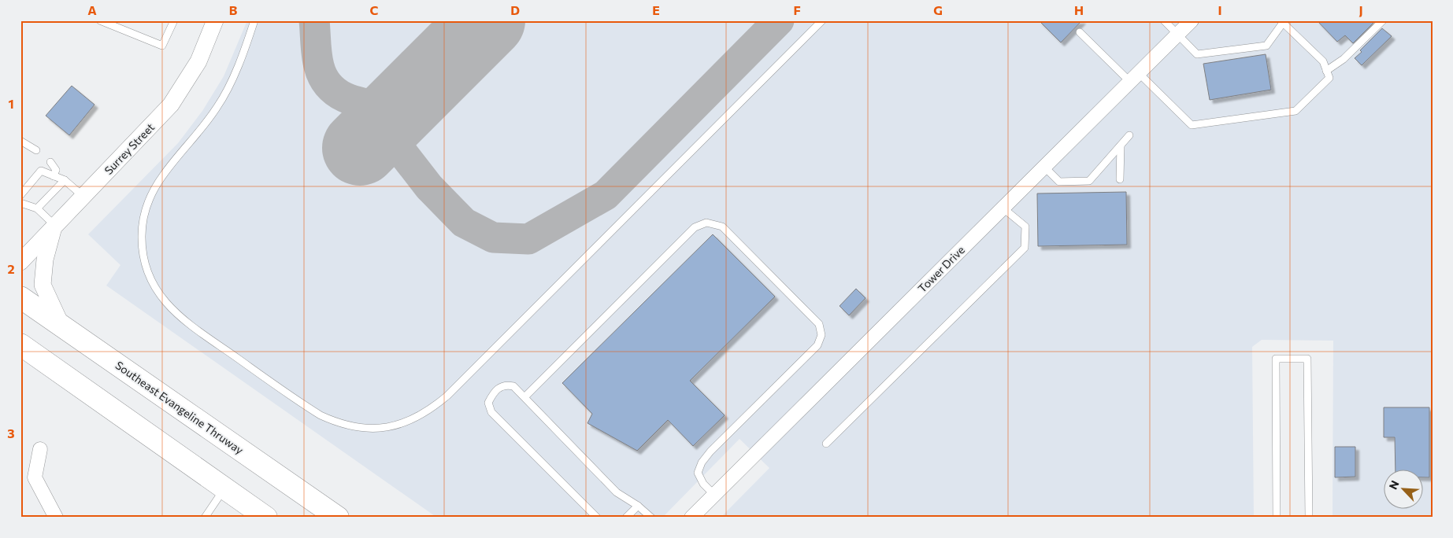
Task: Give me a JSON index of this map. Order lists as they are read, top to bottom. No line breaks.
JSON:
{"streets":{"highway":["Southeast Evangeline Thruway"],"street":["Surrey Street","Tower Drive"]},"north":"top left","grid":{"columns":["A","B","C","D","E","F","G","H","I","J"],"rows":["1","2","3"]}}
